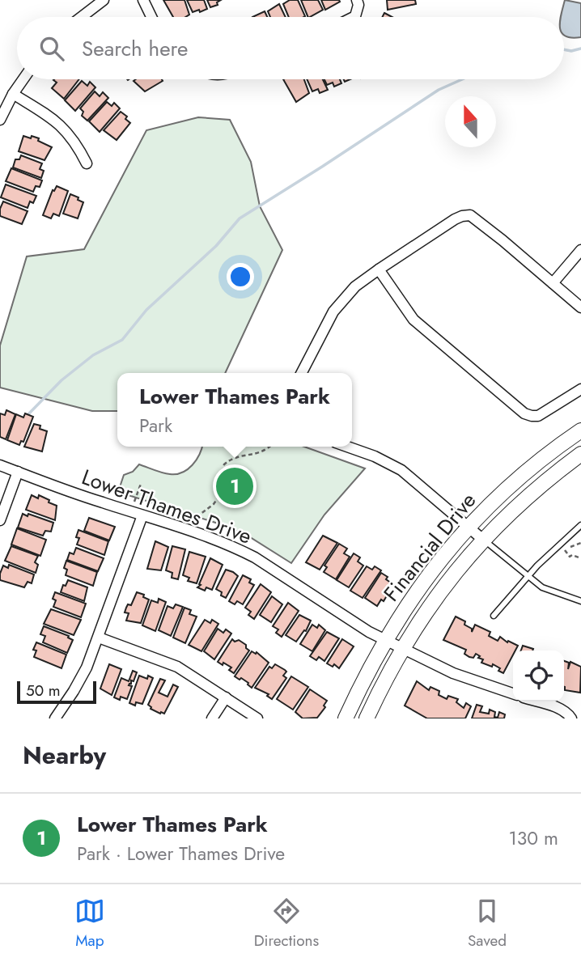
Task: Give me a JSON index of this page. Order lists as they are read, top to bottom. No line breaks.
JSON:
{"streets":{"street":["Lower Thames Drive","Financial Drive"]},"crossings":[["Lower Thames Drive","Financial Drive"]],"scale_bar":"50 m","north":"top","page":{"search":"Search here","popup":["Lower Thames Park","Park"],"pins":"1","scale":"50 m","heading":"Nearby","list":[{"mark":"1","name":"Lower Thames Park","note":"Park · Lower Thames Drive","value":"130 m"}],"nav":["Map","Directions","Saved"]}}
